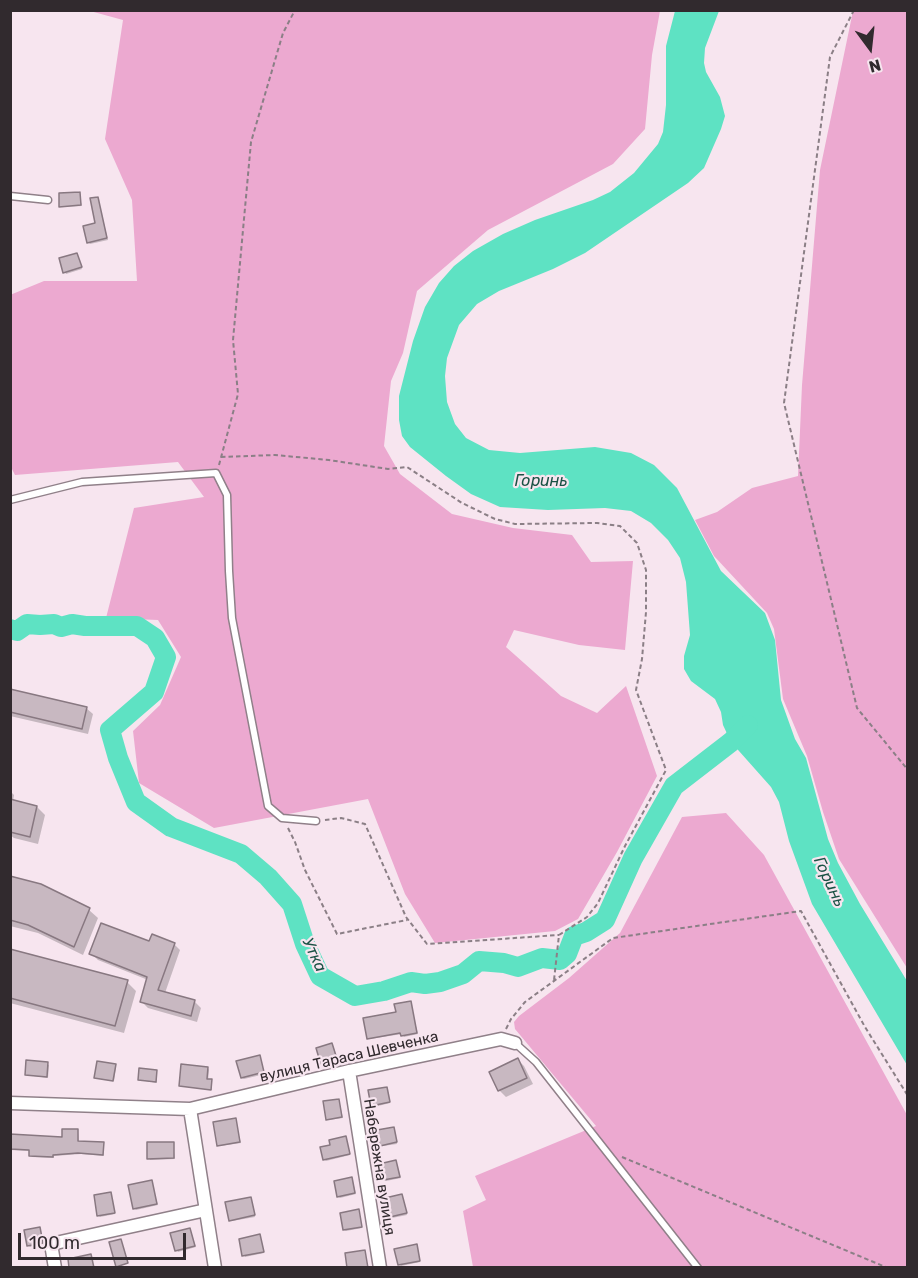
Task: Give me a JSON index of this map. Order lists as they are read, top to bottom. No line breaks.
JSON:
{"streets":{"street":["вулиця Тараса Шевченка","Набережна вулиця"]},"crossings":[["вулиця Тараса Шевченка","Набережна вулиця"]],"water":["Горинь","Утка"],"scale_bar":"100 m","north":"bottom"}
